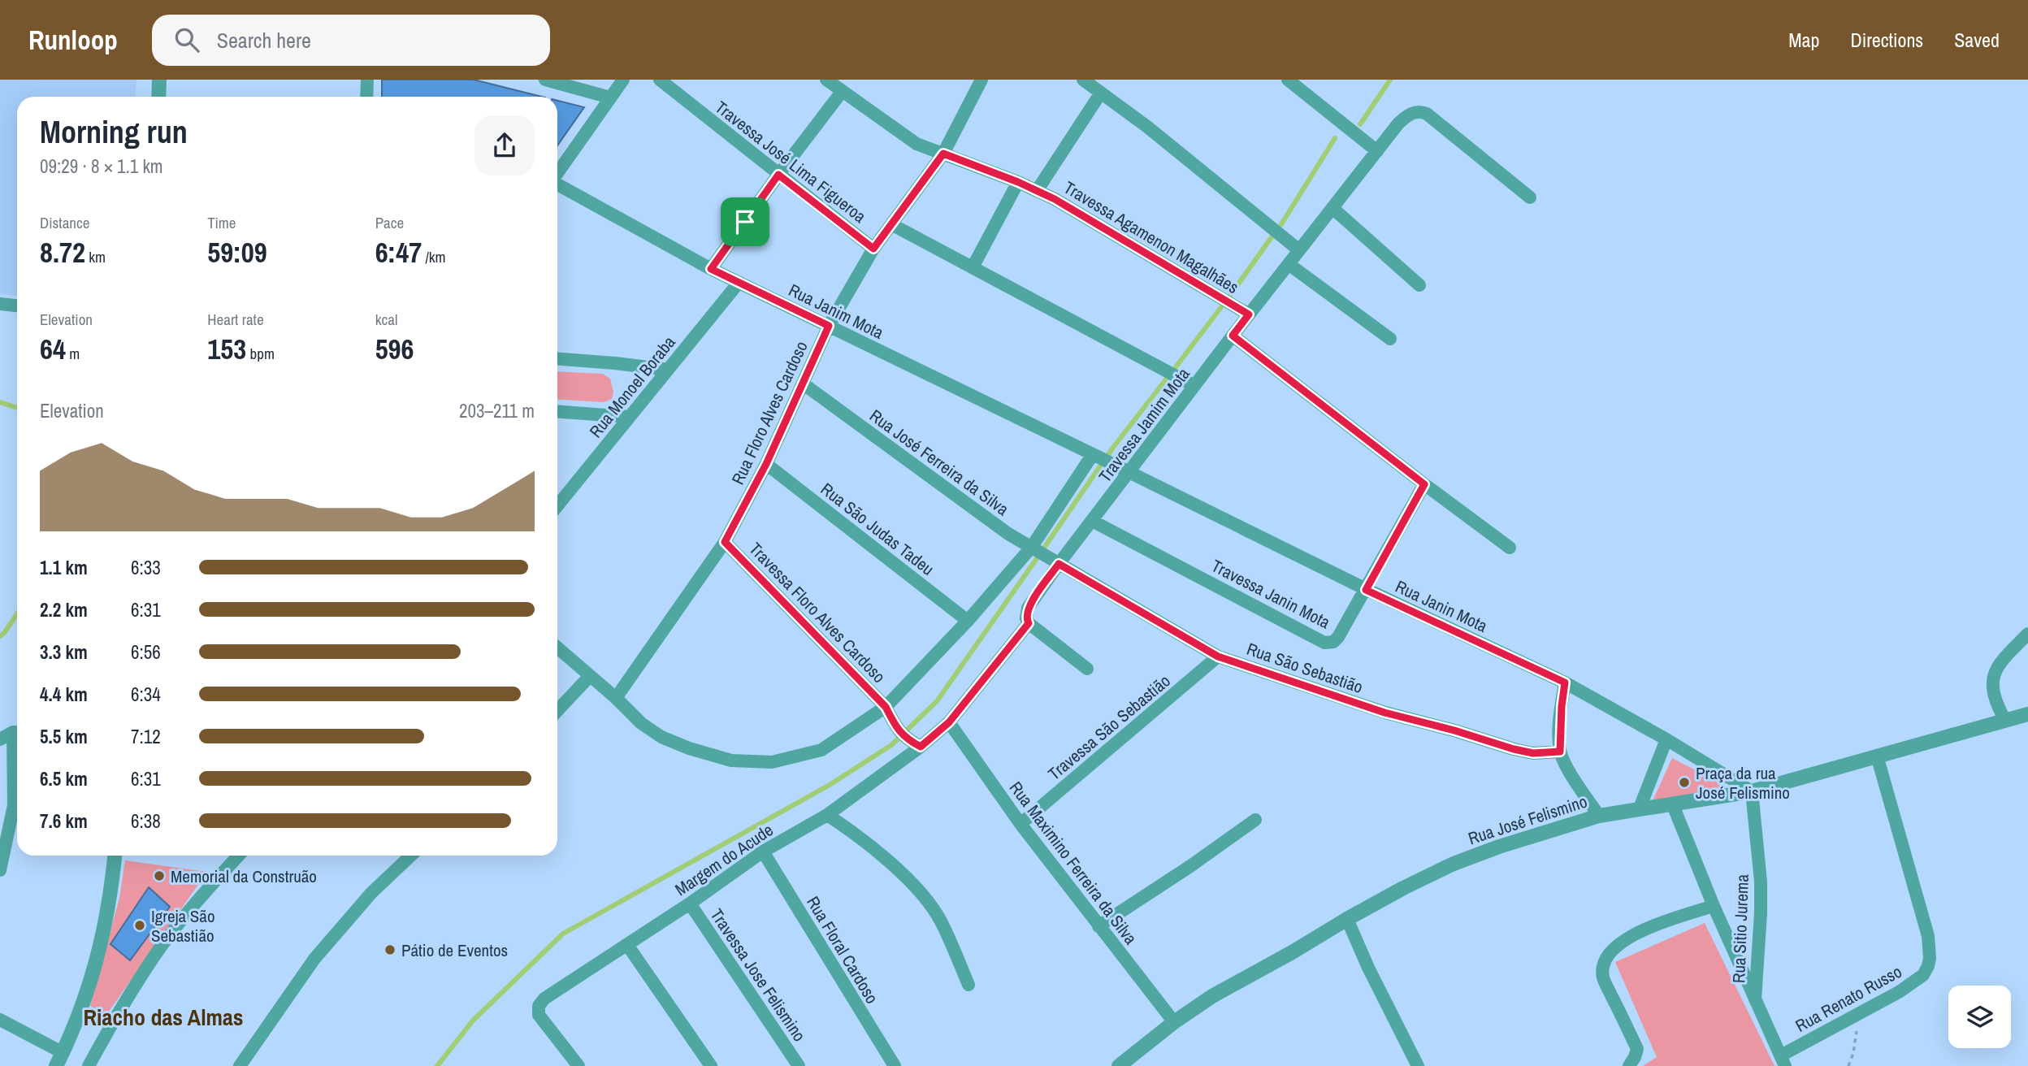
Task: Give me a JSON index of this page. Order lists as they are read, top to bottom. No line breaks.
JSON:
{"streets":{"street":["Travessa José Lima Figueroa","Travessa Agamenon Magalhães","Rua Janim Mota","Rua Monoel Boraba","Rua Floro Alves Cardoso","Travessa Jamim Mota","Rua José Ferreira da Silva","Rua São Judas Tadeu","Travessa Janin Mota","Rua Janin Mota","Travessa Floro Alves Cardoso","Rua São Sebastião","Travessa São Sebastião","Rua José Felismino","Margem do Acude","Rua Maximino Ferreira da Silva","Rua Sitio Jurema","Rua Floral Cardoso","Travessa Jose Felismino","Rua Renato Russo"]},"crossings":[["Travessa José Lima Figueroa","Rua Floro Alves Cardoso"],["Travessa Agamenon Magalhães","Rua Floro Alves Cardoso"],["Travessa Agamenon Magalhães","Travessa Jamim Mota"],["Rua Janim Mota","Rua Monoel Boraba"],["Rua Janim Mota","Rua Floro Alves Cardoso"],["Rua Janim Mota","Rua Janin Mota"],["Rua Floro Alves Cardoso","Rua José Ferreira da Silva"],["Rua Floro Alves Cardoso","Rua São Judas Tadeu"],["Rua Floro Alves Cardoso","Travessa Floro Alves Cardoso"],["Travessa Jamim Mota","Rua José Ferreira da Silva"],["Travessa Jamim Mota","Travessa Janin Mota"],["Travessa Jamim Mota","Rua Janin Mota"],["Travessa Jamim Mota","Rua São Sebastião"],["Rua José Ferreira da Silva","Rua São Sebastião"],["Travessa Janin Mota","Rua Janin Mota"],["Rua Janin Mota","Rua José Felismino"],["Rua Janin Mota","Rua Sitio Jurema"],["Travessa Floro Alves Cardoso","Margem do Acude"],["Rua São Sebastião","Travessa São Sebastião"],["Travessa São Sebastião","Rua Maximino Ferreira da Silva"],["Rua José Felismino","Rua Maximino Ferreira da Silva"],["Rua José Felismino","Rua Sitio Jurema"],["Rua José Felismino","Rua Renato Russo"],["Margem do Acude","Rua Maximino Ferreira da Silva"],["Margem do Acude","Rua Floral Cardoso"],["Margem do Acude","Travessa Jose Felismino"],["Rua Sitio Jurema","Rua Renato Russo"]],"districts":["Riacho das Almas"],"places":["Praça da rua José Felismino","Memorial da Construão","Igreja São Sebastião","Pátio de Eventos"],"page":{"header":"Runloop","search":"Search here","nav":["Map","Directions","Saved"],"heading":["Morning run","09:29 · 8 × 1.1 km"],"stats":[["Distance","8.72 km"],["Time","59:09"],["Pace","6:47 /km"],["Elevation","64 m"],["Heart rate","153 bpm"],["kcal","596"]],"chart":["Elevation","203–211 m"],"list":[{"name":"1.1 km","note":"6:33"},{"name":"2.2 km","note":"6:31"},{"name":"3.3 km","note":"6:56"},{"name":"4.4 km","note":"6:34"},{"name":"5.5 km","note":"7:12"},{"name":"6.5 km","note":"6:31"},{"name":"7.6 km","note":"6:38"}]}}
